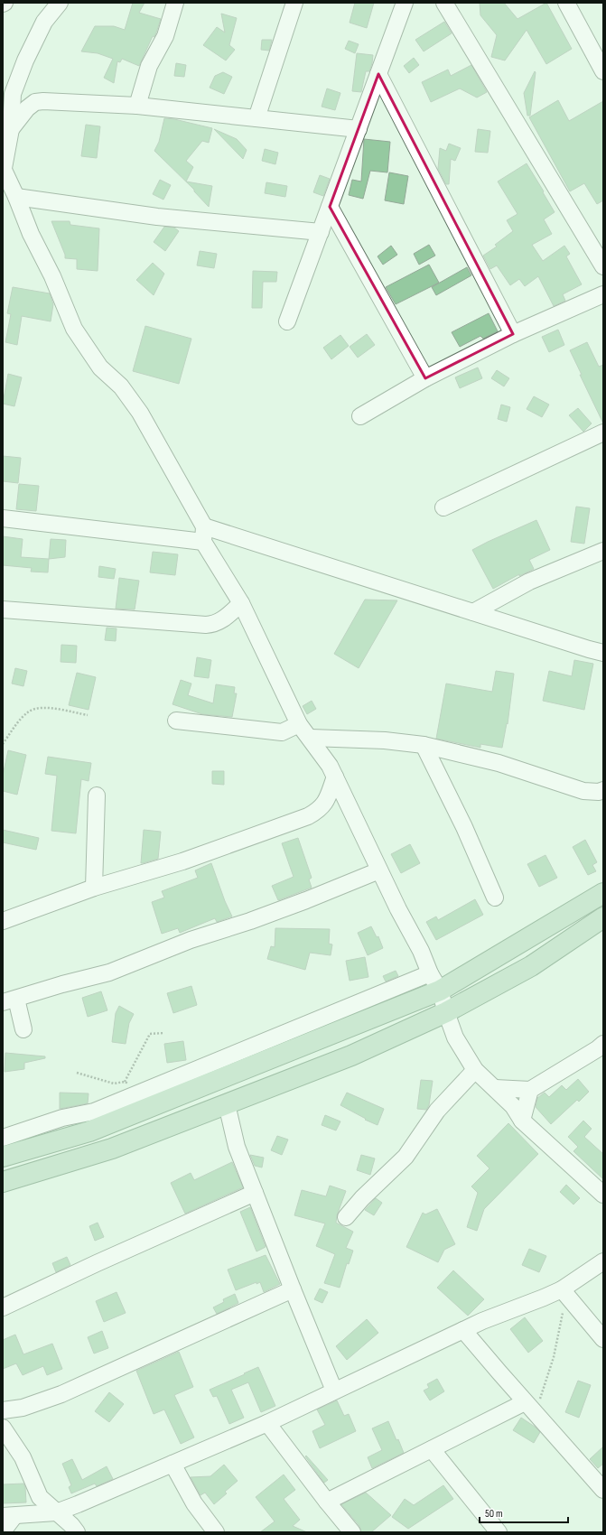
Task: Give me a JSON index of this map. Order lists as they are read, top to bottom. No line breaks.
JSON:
{"scale_bar":"50 m"}
